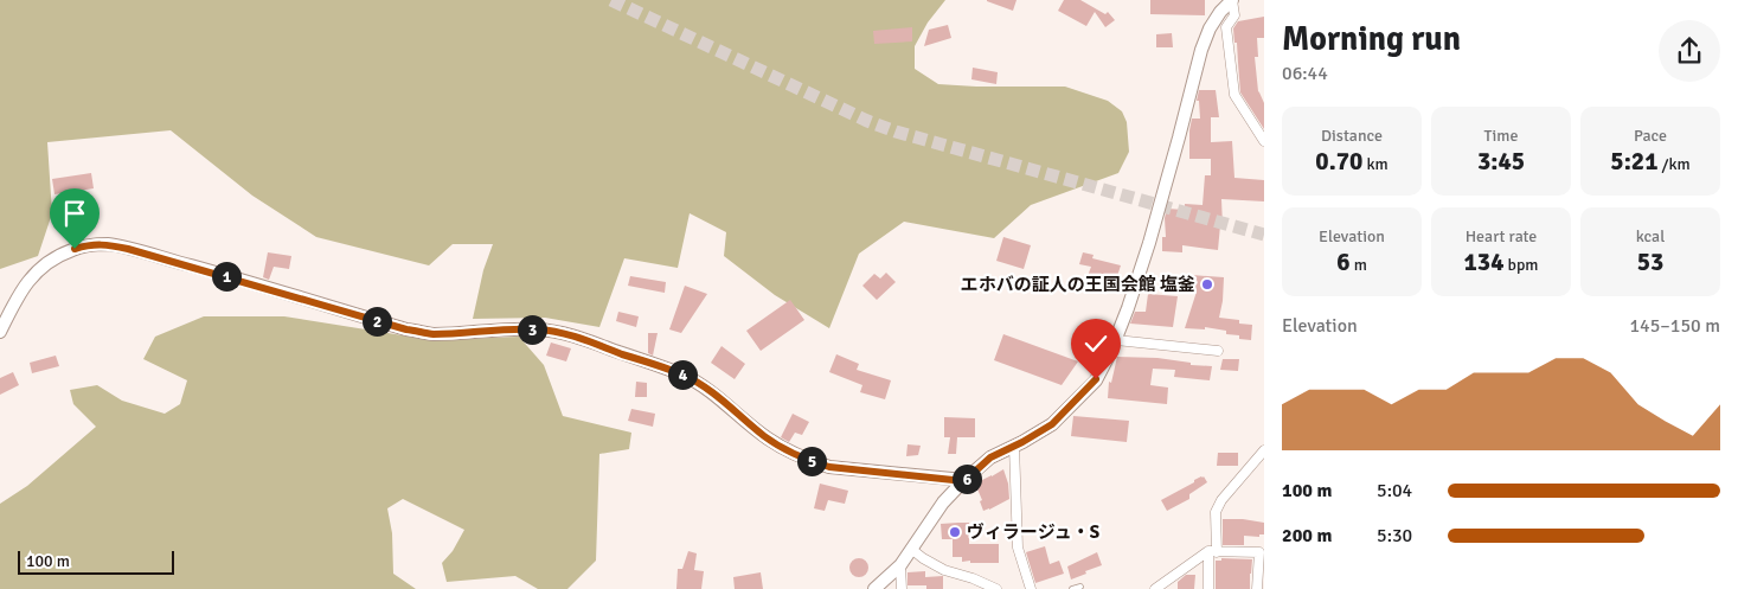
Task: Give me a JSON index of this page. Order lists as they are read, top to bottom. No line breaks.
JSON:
{"places":["エホバの証人の王国会館 塩釜","ヴィラージュ・S"],"scale_bar":"100 m","page":{"heading":["Morning run","06:44"],"stats":[["Distance","0.70 km"],["Time","3:45"],["Pace","5:21 /km"],["Elevation","6 m"],["Heart rate","134 bpm"],["kcal","53"]],"pins":["1","2","3","4","5","6"],"chart":["Elevation","145–150 m"],"list":[{"name":"100 m","note":"5:04"},{"name":"200 m","note":"5:30"}],"scale":"100 m"}}
